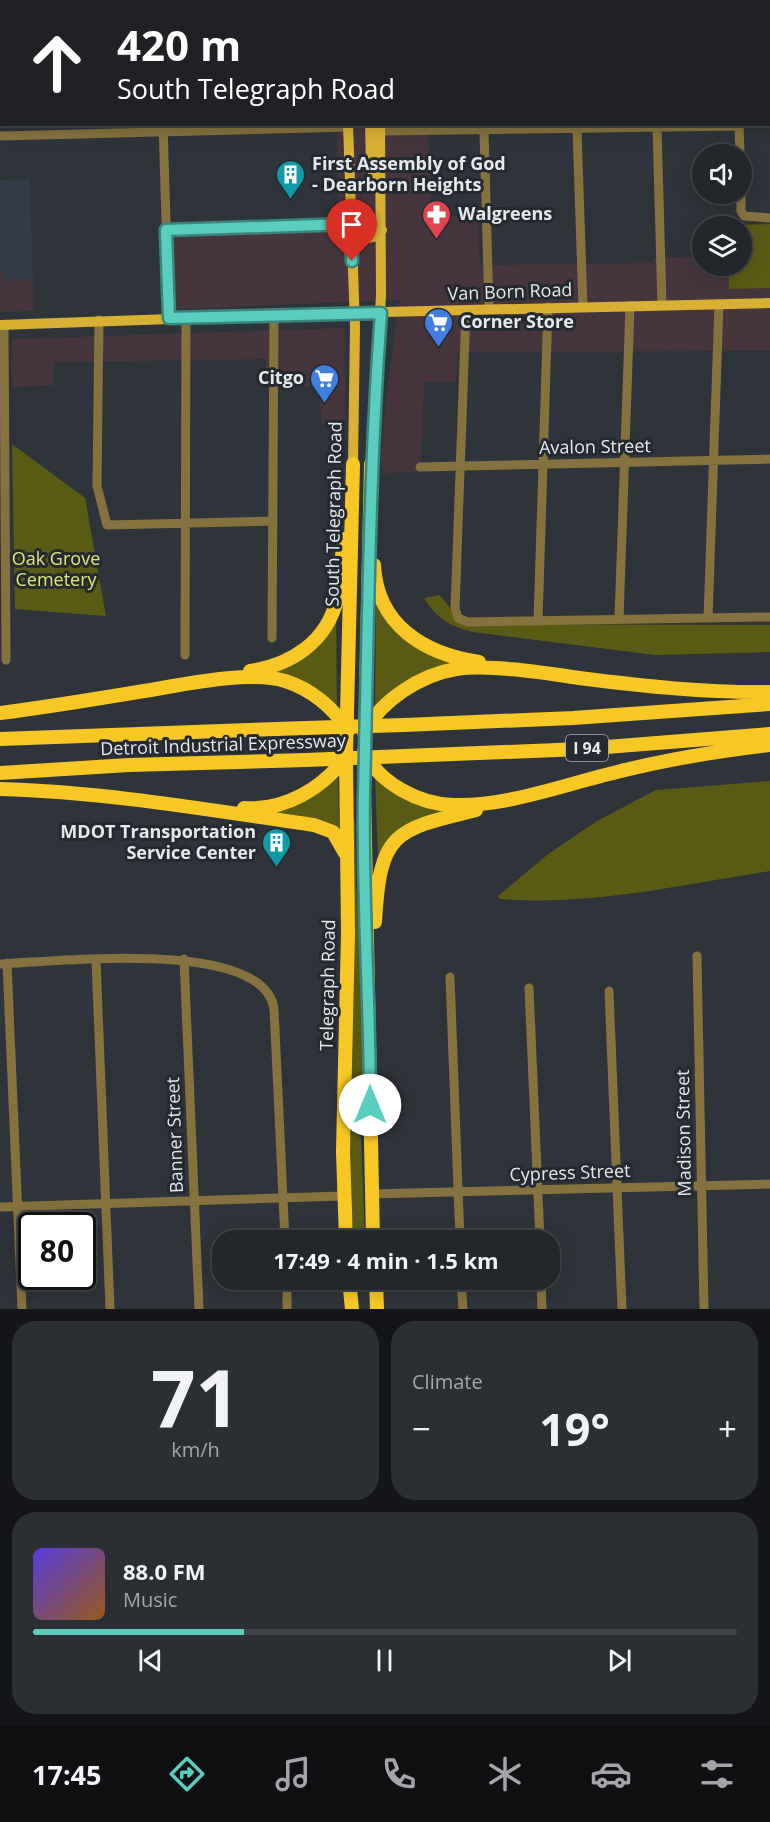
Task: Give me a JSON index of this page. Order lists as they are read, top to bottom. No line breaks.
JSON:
{"streets":{"highway":["South Telegraph Road","Detroit Industrial Expressway","I 94","Telegraph Road"],"main road":["Van Born Road"],"street":["Avalon Street","Madison Street","Banner Street","Cypress Street"]},"crossings":[["Van Born Road","South Telegraph Road"],["South Telegraph Road","Telegraph Road"],["Telegraph Road","Cypress Street"],["Madison Street","Cypress Street"]],"parks":["Oak Grove Cemetery"],"places":{"building":["First Assembly of God - Dearborn Heights","MDOT Transportation Service Center"],"pharmacy":["Walgreens"],"supermarket":["Corner Store","Citgo"]},"page":{"turn":["420 m","South Telegraph Road"],"limit":"80","trip":"17:49 · 4 min · 1.5 km","tile":[["71","km/h"],"Climate"],"heat":["−","19°","+"],"song":["88.0 FM","Music"],"tabs":"17:45"}}
